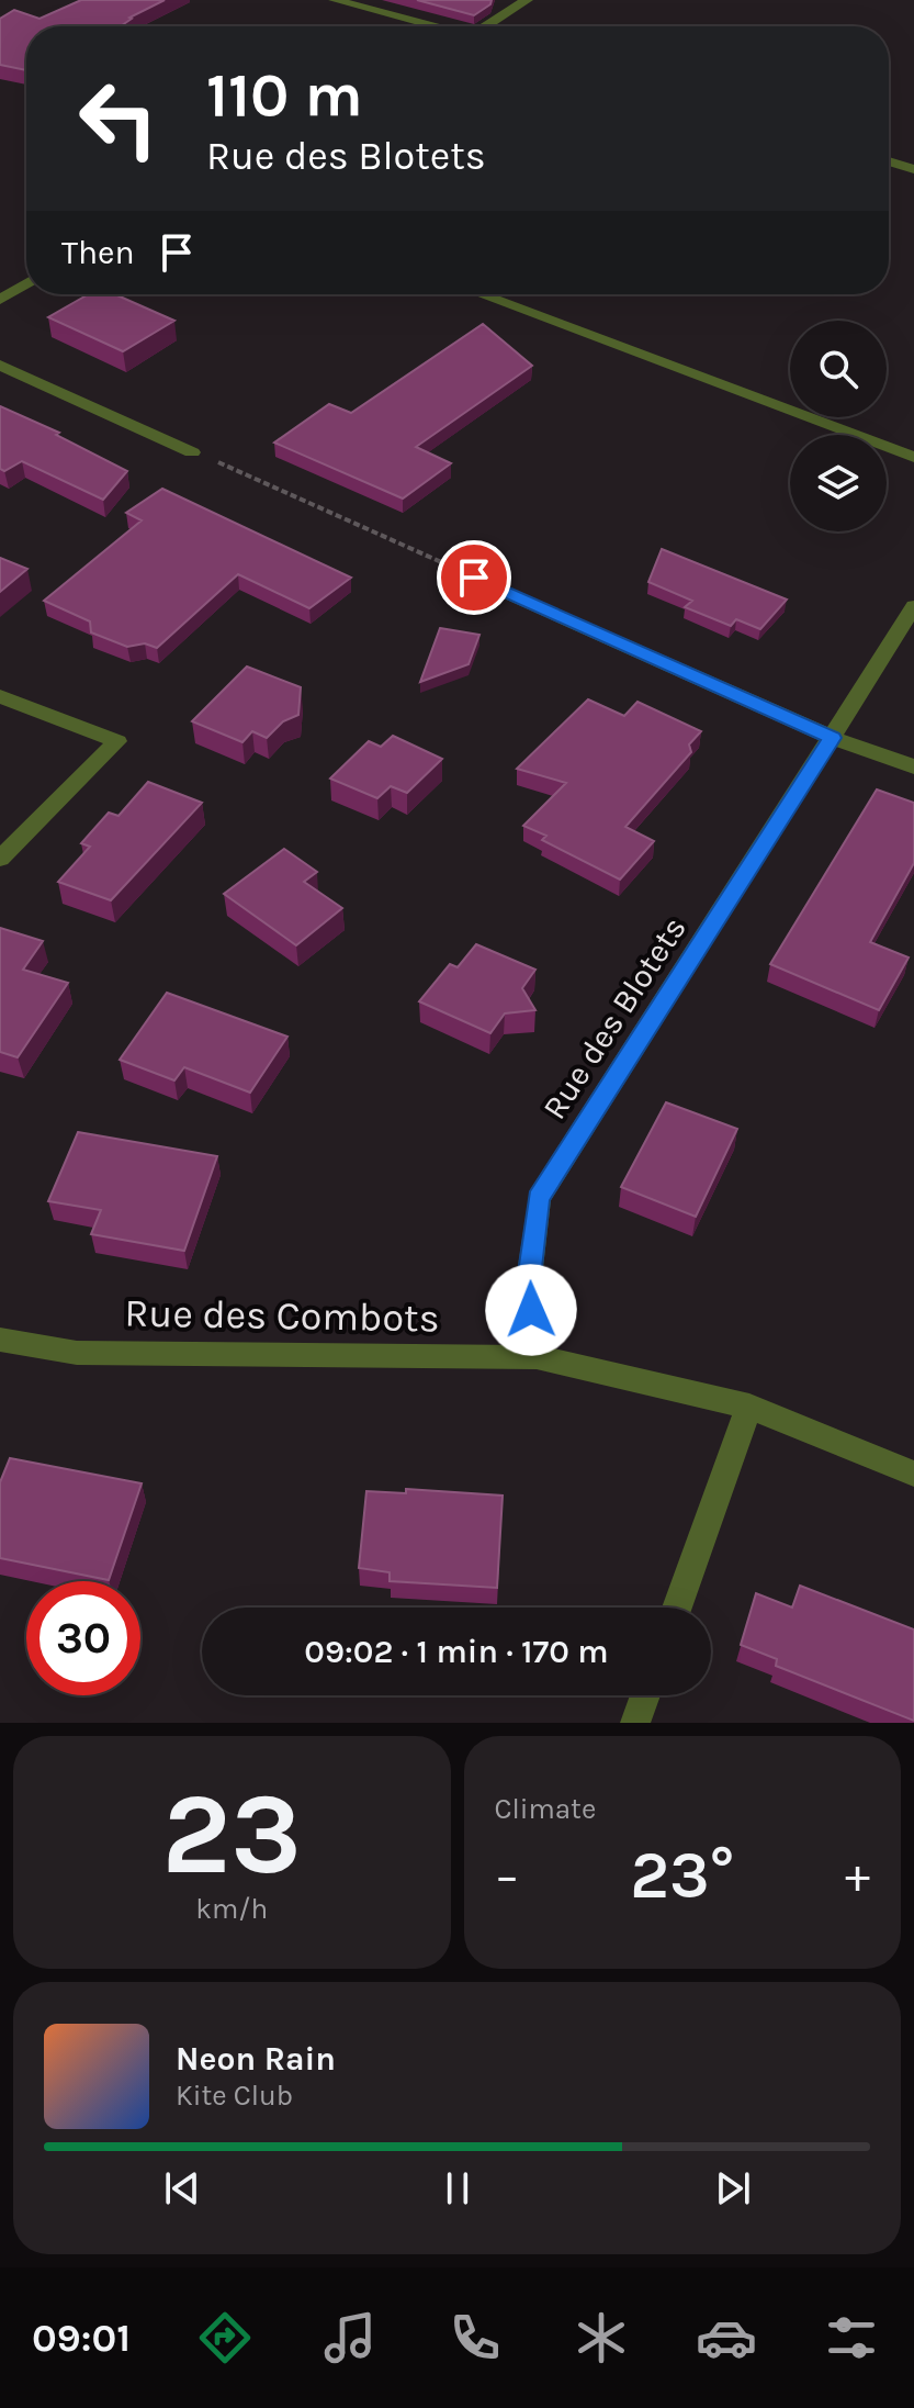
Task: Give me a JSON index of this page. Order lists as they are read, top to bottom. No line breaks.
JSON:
{"streets":{"street":["Rue des Blotets","Rue des Combots"]},"crossings":[["Rue des Blotets","Rue des Combots"]],"page":{"turn":["110 m","Rue des Blotets"],"then":"Then","limit":"30","trip":"09:02 · 1 min · 170 m","tile":[["23","km/h"],"Climate"],"heat":["−","23°","+"],"song":["Neon Rain","Kite Club"],"tabs":"09:01"}}
